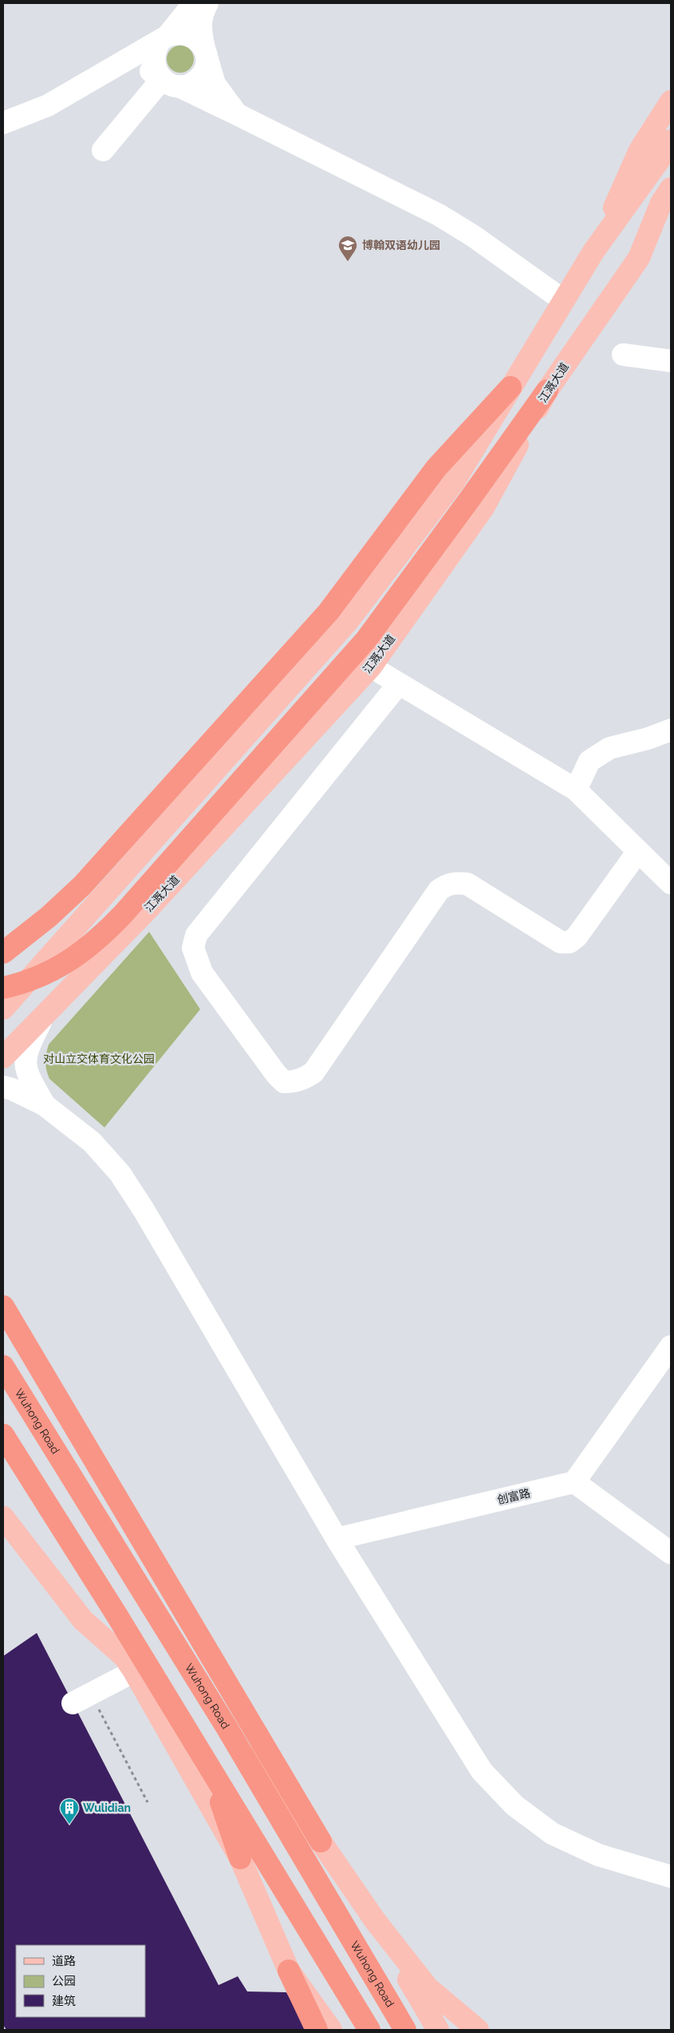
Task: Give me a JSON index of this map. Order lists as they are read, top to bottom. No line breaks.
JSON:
{"streets":{"highway":["Wuhong Road"],"main road":["江溉大道"],"street":["创富路"]},"parks":["对山立交体育文化公园"],"places":{"school or university":["博翰双语幼儿园"],"building":["Wulidian"]},"legend":["道路","公园","建筑"]}
